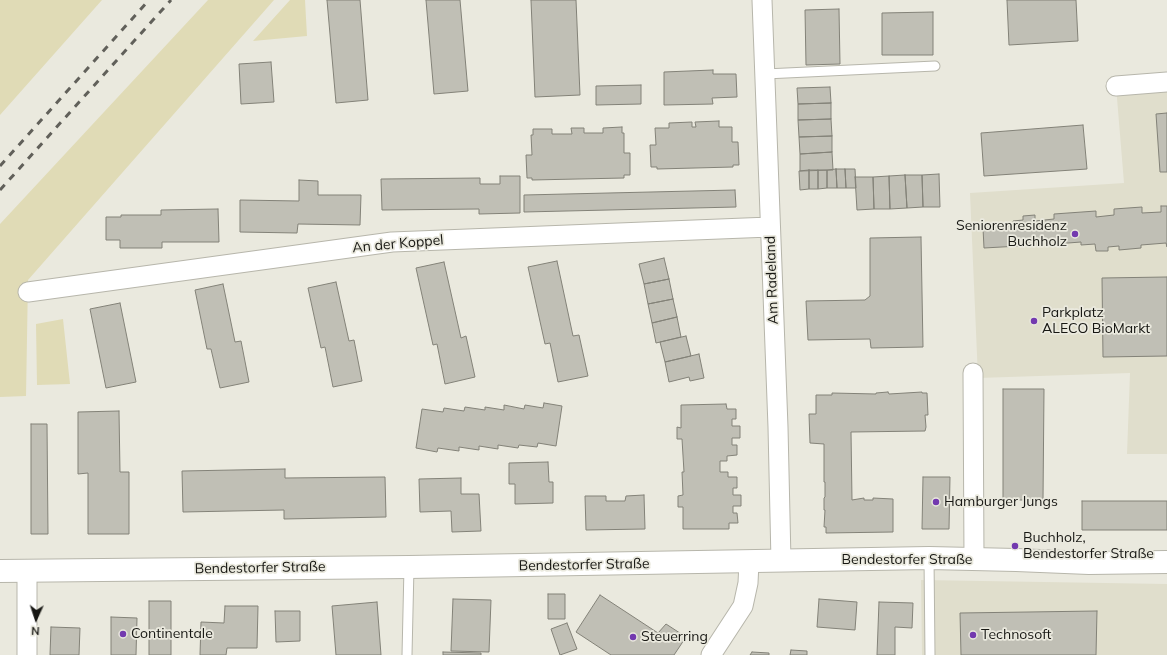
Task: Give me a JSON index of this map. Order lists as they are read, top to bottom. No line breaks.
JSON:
{"streets":{"street":["An der Koppel","Am Radeland","Bendestorfer Straße"]},"crossings":[["An der Koppel","Am Radeland"],["Am Radeland","Bendestorfer Straße"]],"places":["Seniorenresidenz Buchholz","Parkplatz ALECO BioMarkt","Hamburger Jungs","Buchholz, Bendestorfer Straße","Continentale","Technosoft","Steuerring"],"north":"bottom"}
